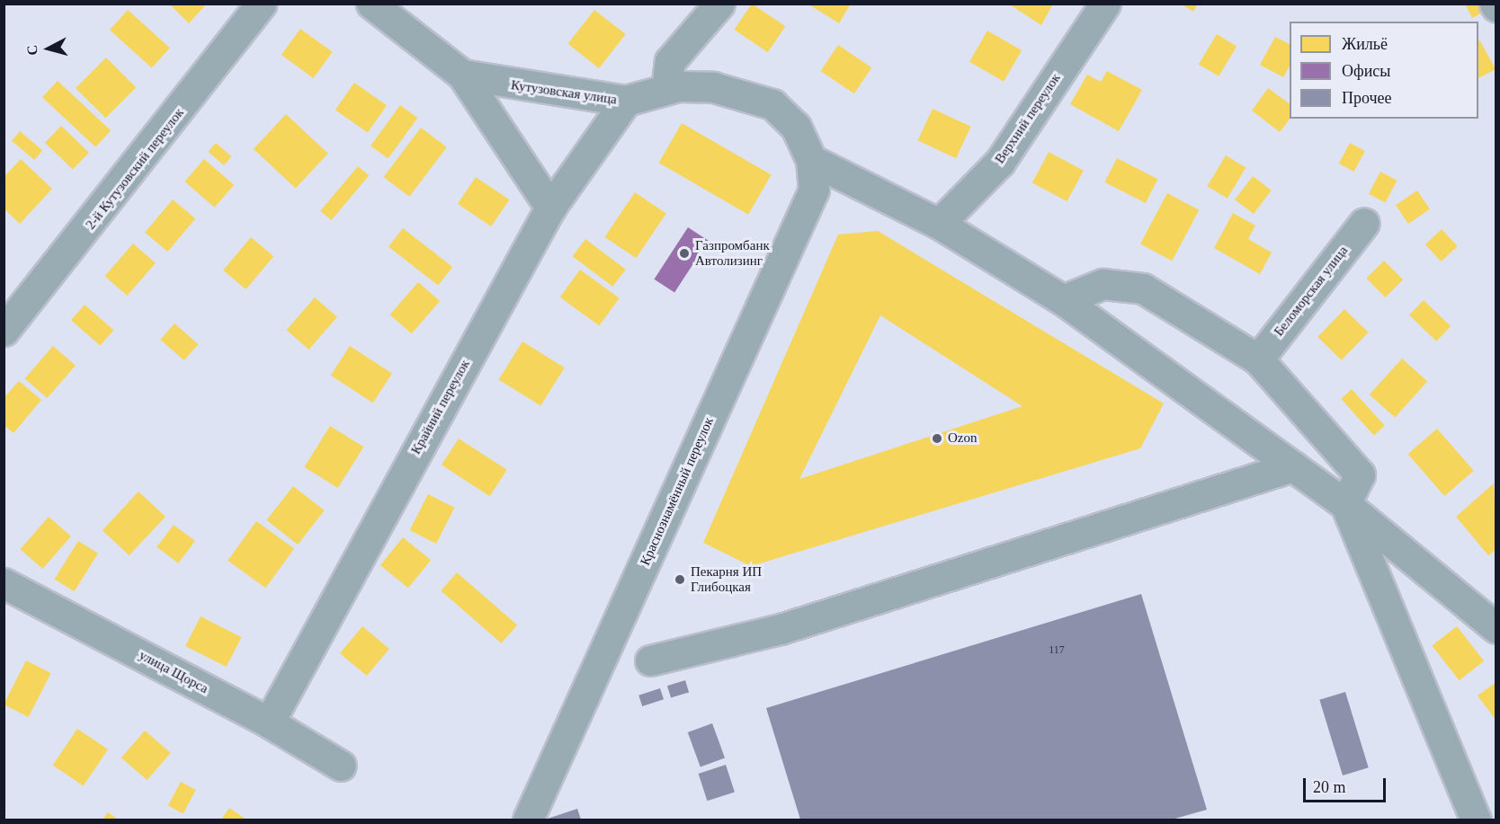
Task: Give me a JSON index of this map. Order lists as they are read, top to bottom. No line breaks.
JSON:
{"streets":{"street":["Кутузовская улица","Верхний переулок","2-й Кутузовский переулок","Беломорская улица","Крайний переулок","Краснознамённый переулок","улица Щорса"]},"crossings":[["Кутузовская улица","Крайний переулок"],["Кутузовская улица","Краснознамённый переулок"],["Крайний переулок","улица Щорса"]],"places":["Газпромбанк Автолизинг","Ozon","Пекарня ИП Глибоцкая"],"house_numbers":["117"],"legend":["Жильё","Офисы","Прочее"],"scale_bar":"20 m","north":"left"}
